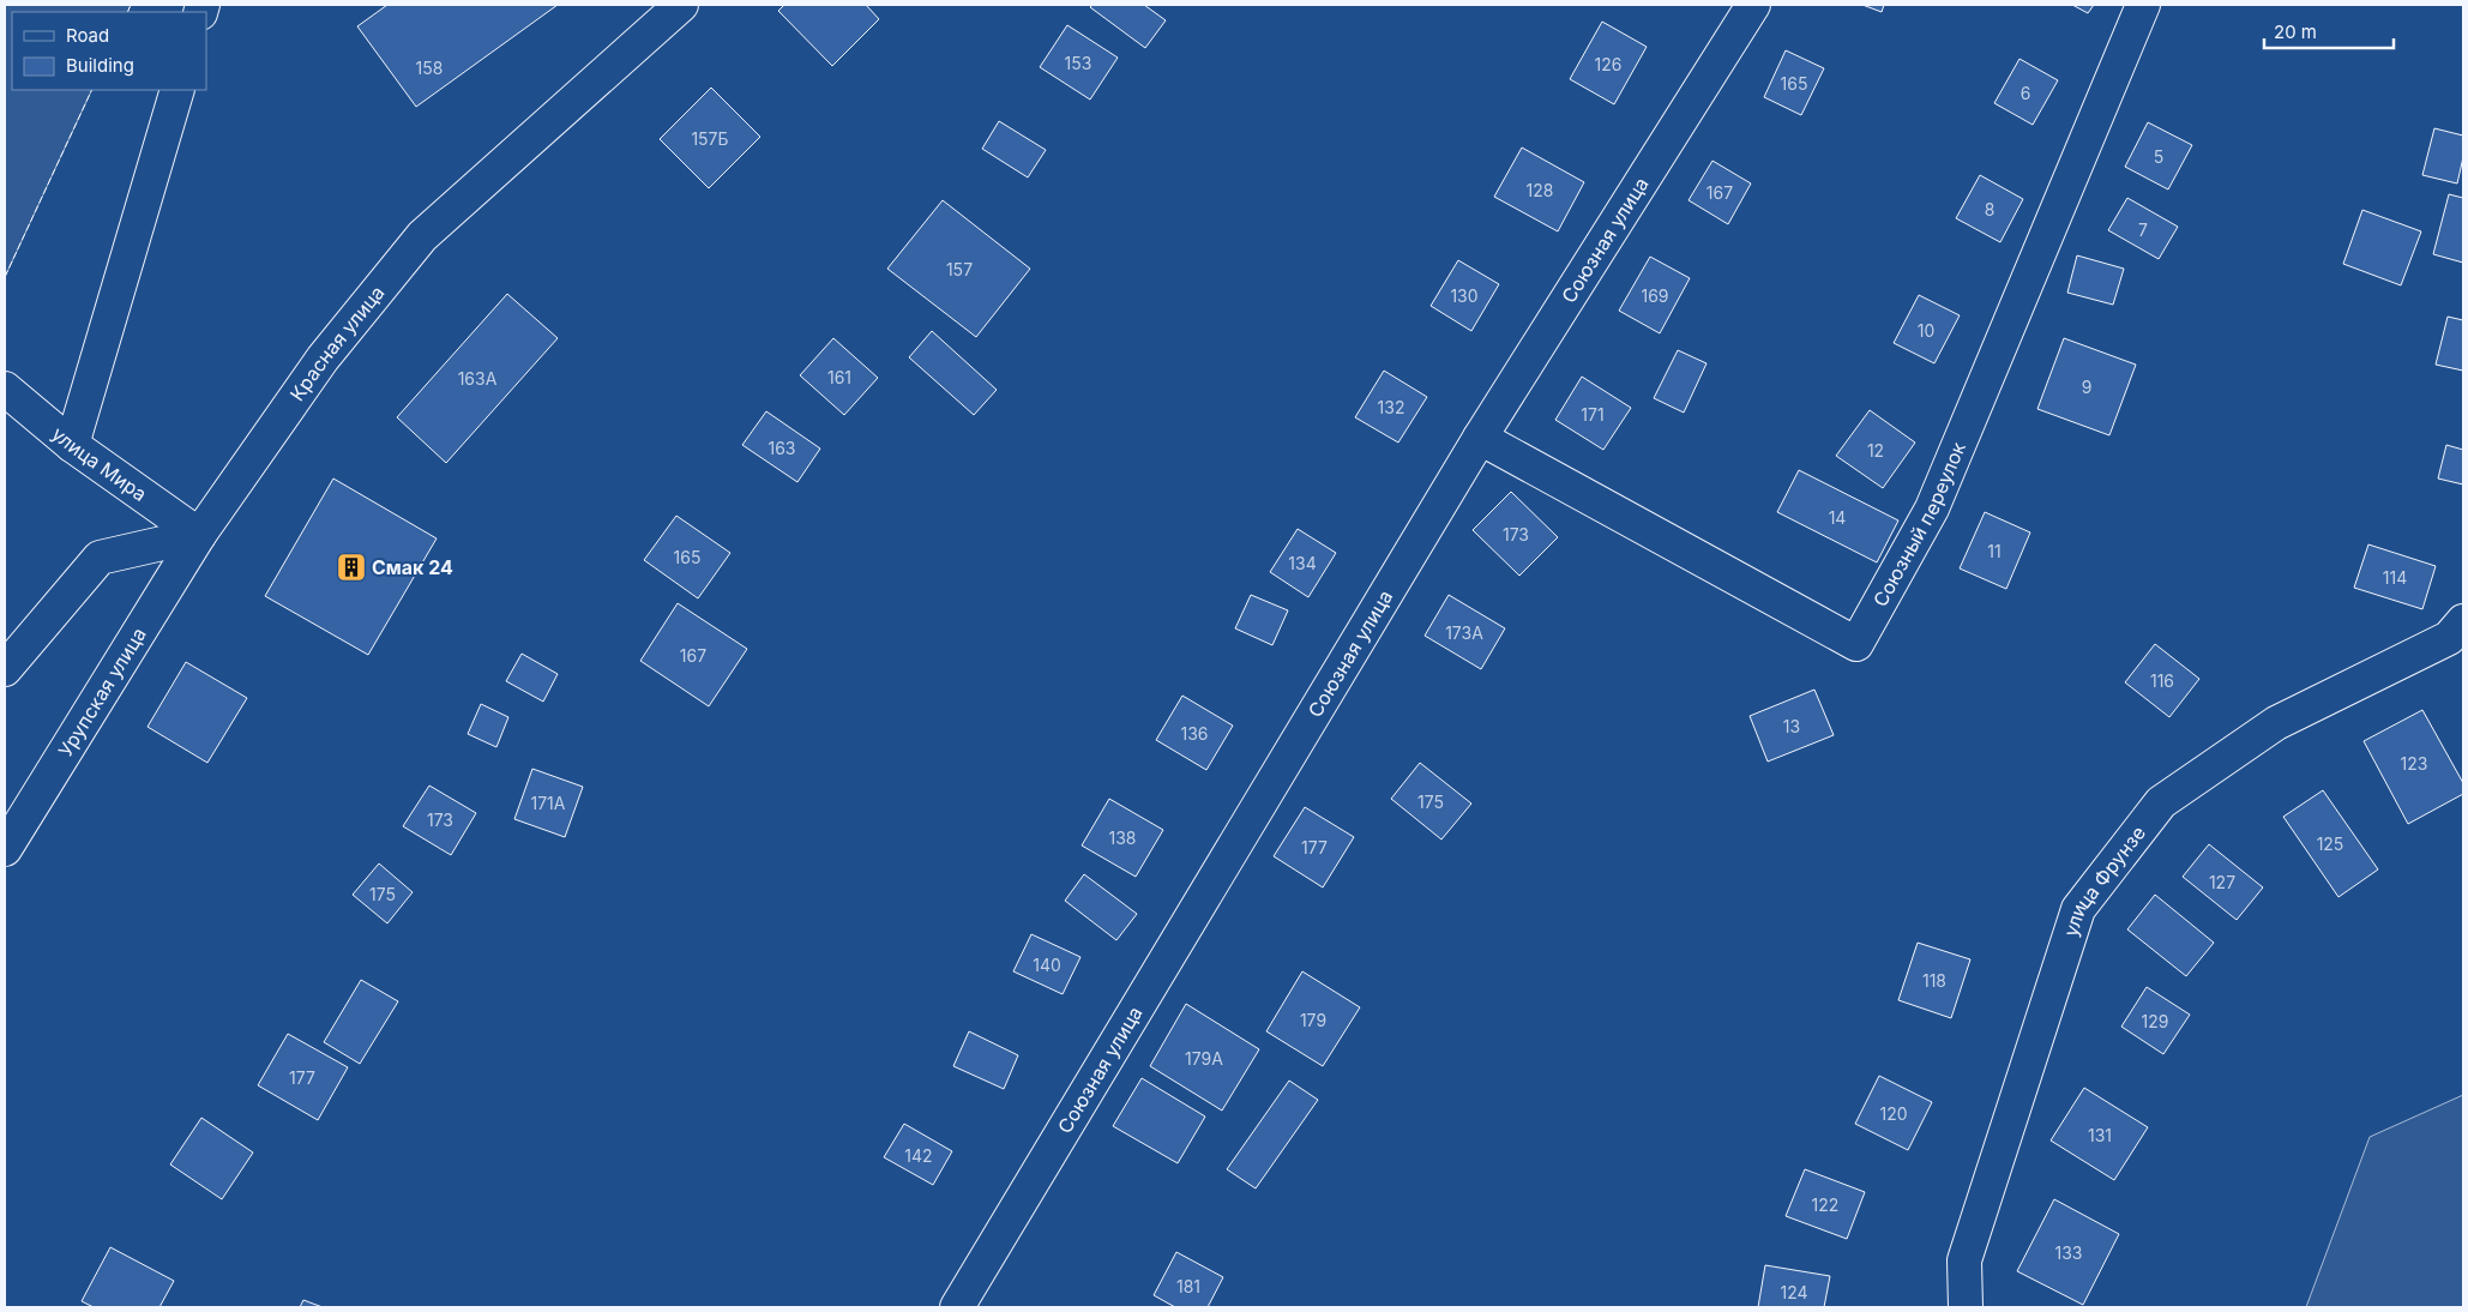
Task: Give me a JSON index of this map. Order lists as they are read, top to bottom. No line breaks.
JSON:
{"streets":{"street":["Союзная улица","Красная улица","улица Мира","Союзный переулок","Урупская улица","улица Фрунзе"]},"crossings":[["Союзная улица","Союзный переулок"],["Красная улица","улица Мира"],["Красная улица","Урупская улица"],["улица Мира","Урупская улица"]],"places":{"building":["Смак 24"]},"house_numbers":["153","126","158","165","6","157Б","5","128","167","8","7","157","130","169","10","161","163А","9","132","171","163","12","14","173","11","165","134","114","173А","167","116","13","136","123","175","171А","173","138","125","177","127","175","140","118","179","129","179А","177","120","131","142","122","133","181","124"],"legend":["Road","Building"],"scale_bar":"20 m"}
